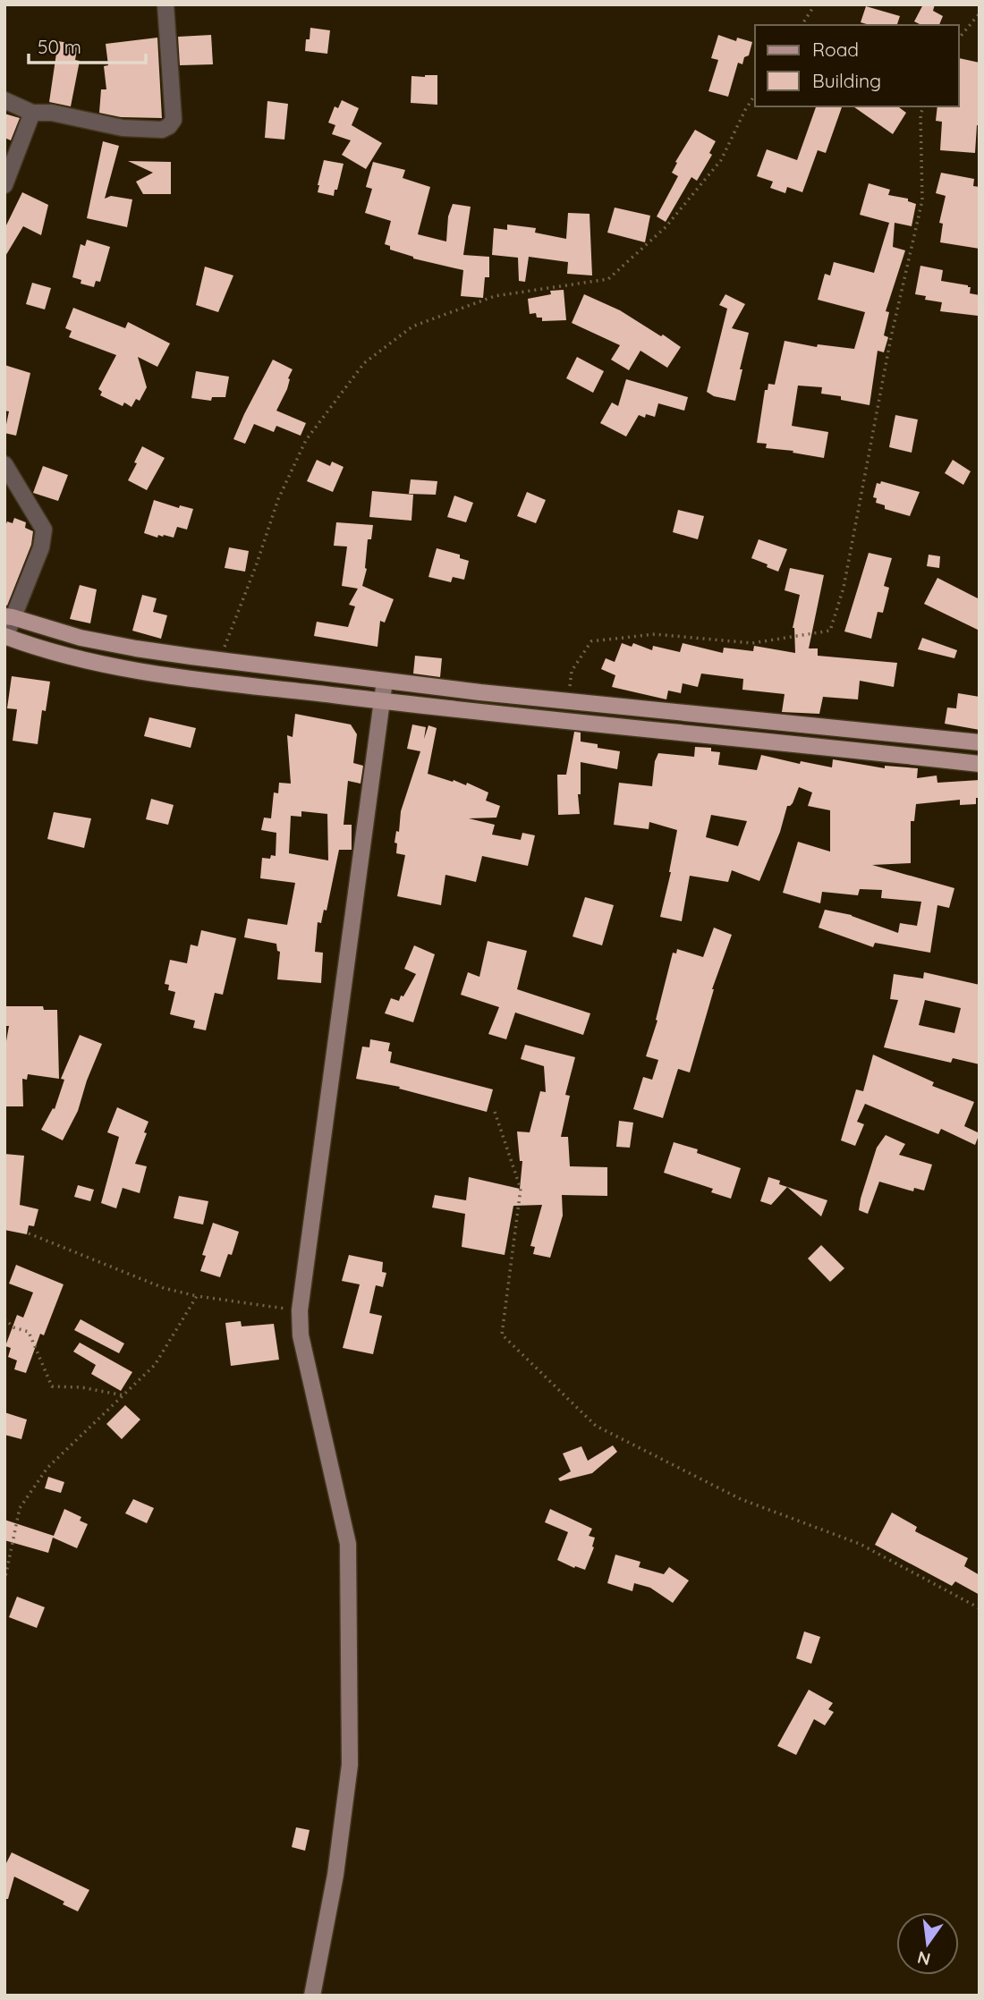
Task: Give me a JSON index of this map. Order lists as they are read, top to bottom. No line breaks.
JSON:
{"legend":["Road","Building"],"scale_bar":"50 m","north":"bottom"}
